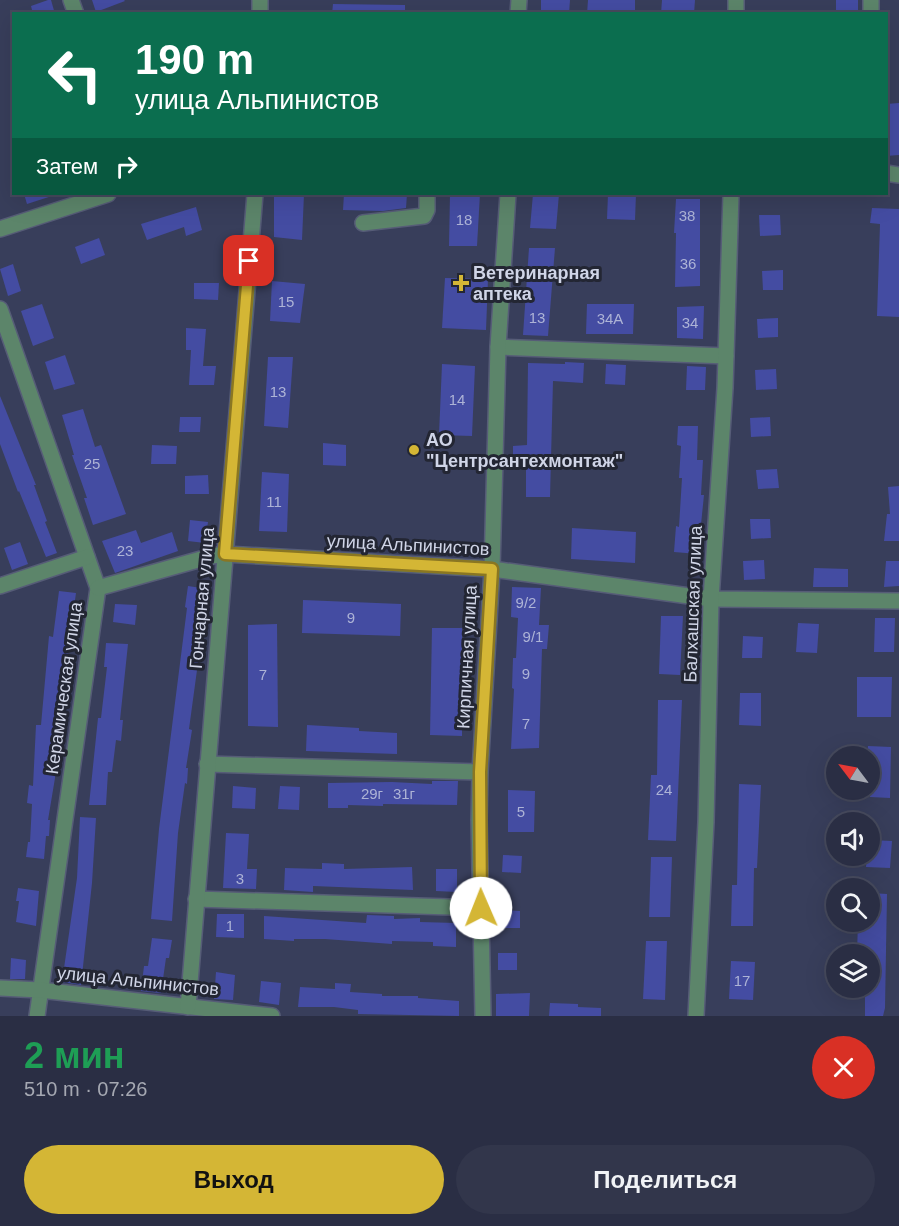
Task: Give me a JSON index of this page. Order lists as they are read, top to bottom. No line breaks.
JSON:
{"streets":{"street":["улица Альпинистов","Гончарная улица","Балхашская улица","Кирпичная улица","Керамическая улица"]},"crossings":[["улица Альпинистов","Гончарная улица"],["улица Альпинистов","Балхашская улица"],["улица Альпинистов","Кирпичная улица"],["улица Альпинистов","Керамическая улица"]],"places":{"health":["Ветеринарная аптека"],"other":["АО \"Центрсантехмонтаж\""]},"house_numbers":["38","18","36","15","13","34А","34","13","14","25","11","23","9/2","9","9/1","9","7","7","24","29г","31г","5","3","1","17"],"north":"top left","page":{"turn":["190 m","улица Альпинистов"],"then":"Затем","heading":["2 мин","510 m · 07:26"],"buttons":["Выход","Поделиться"]}}
